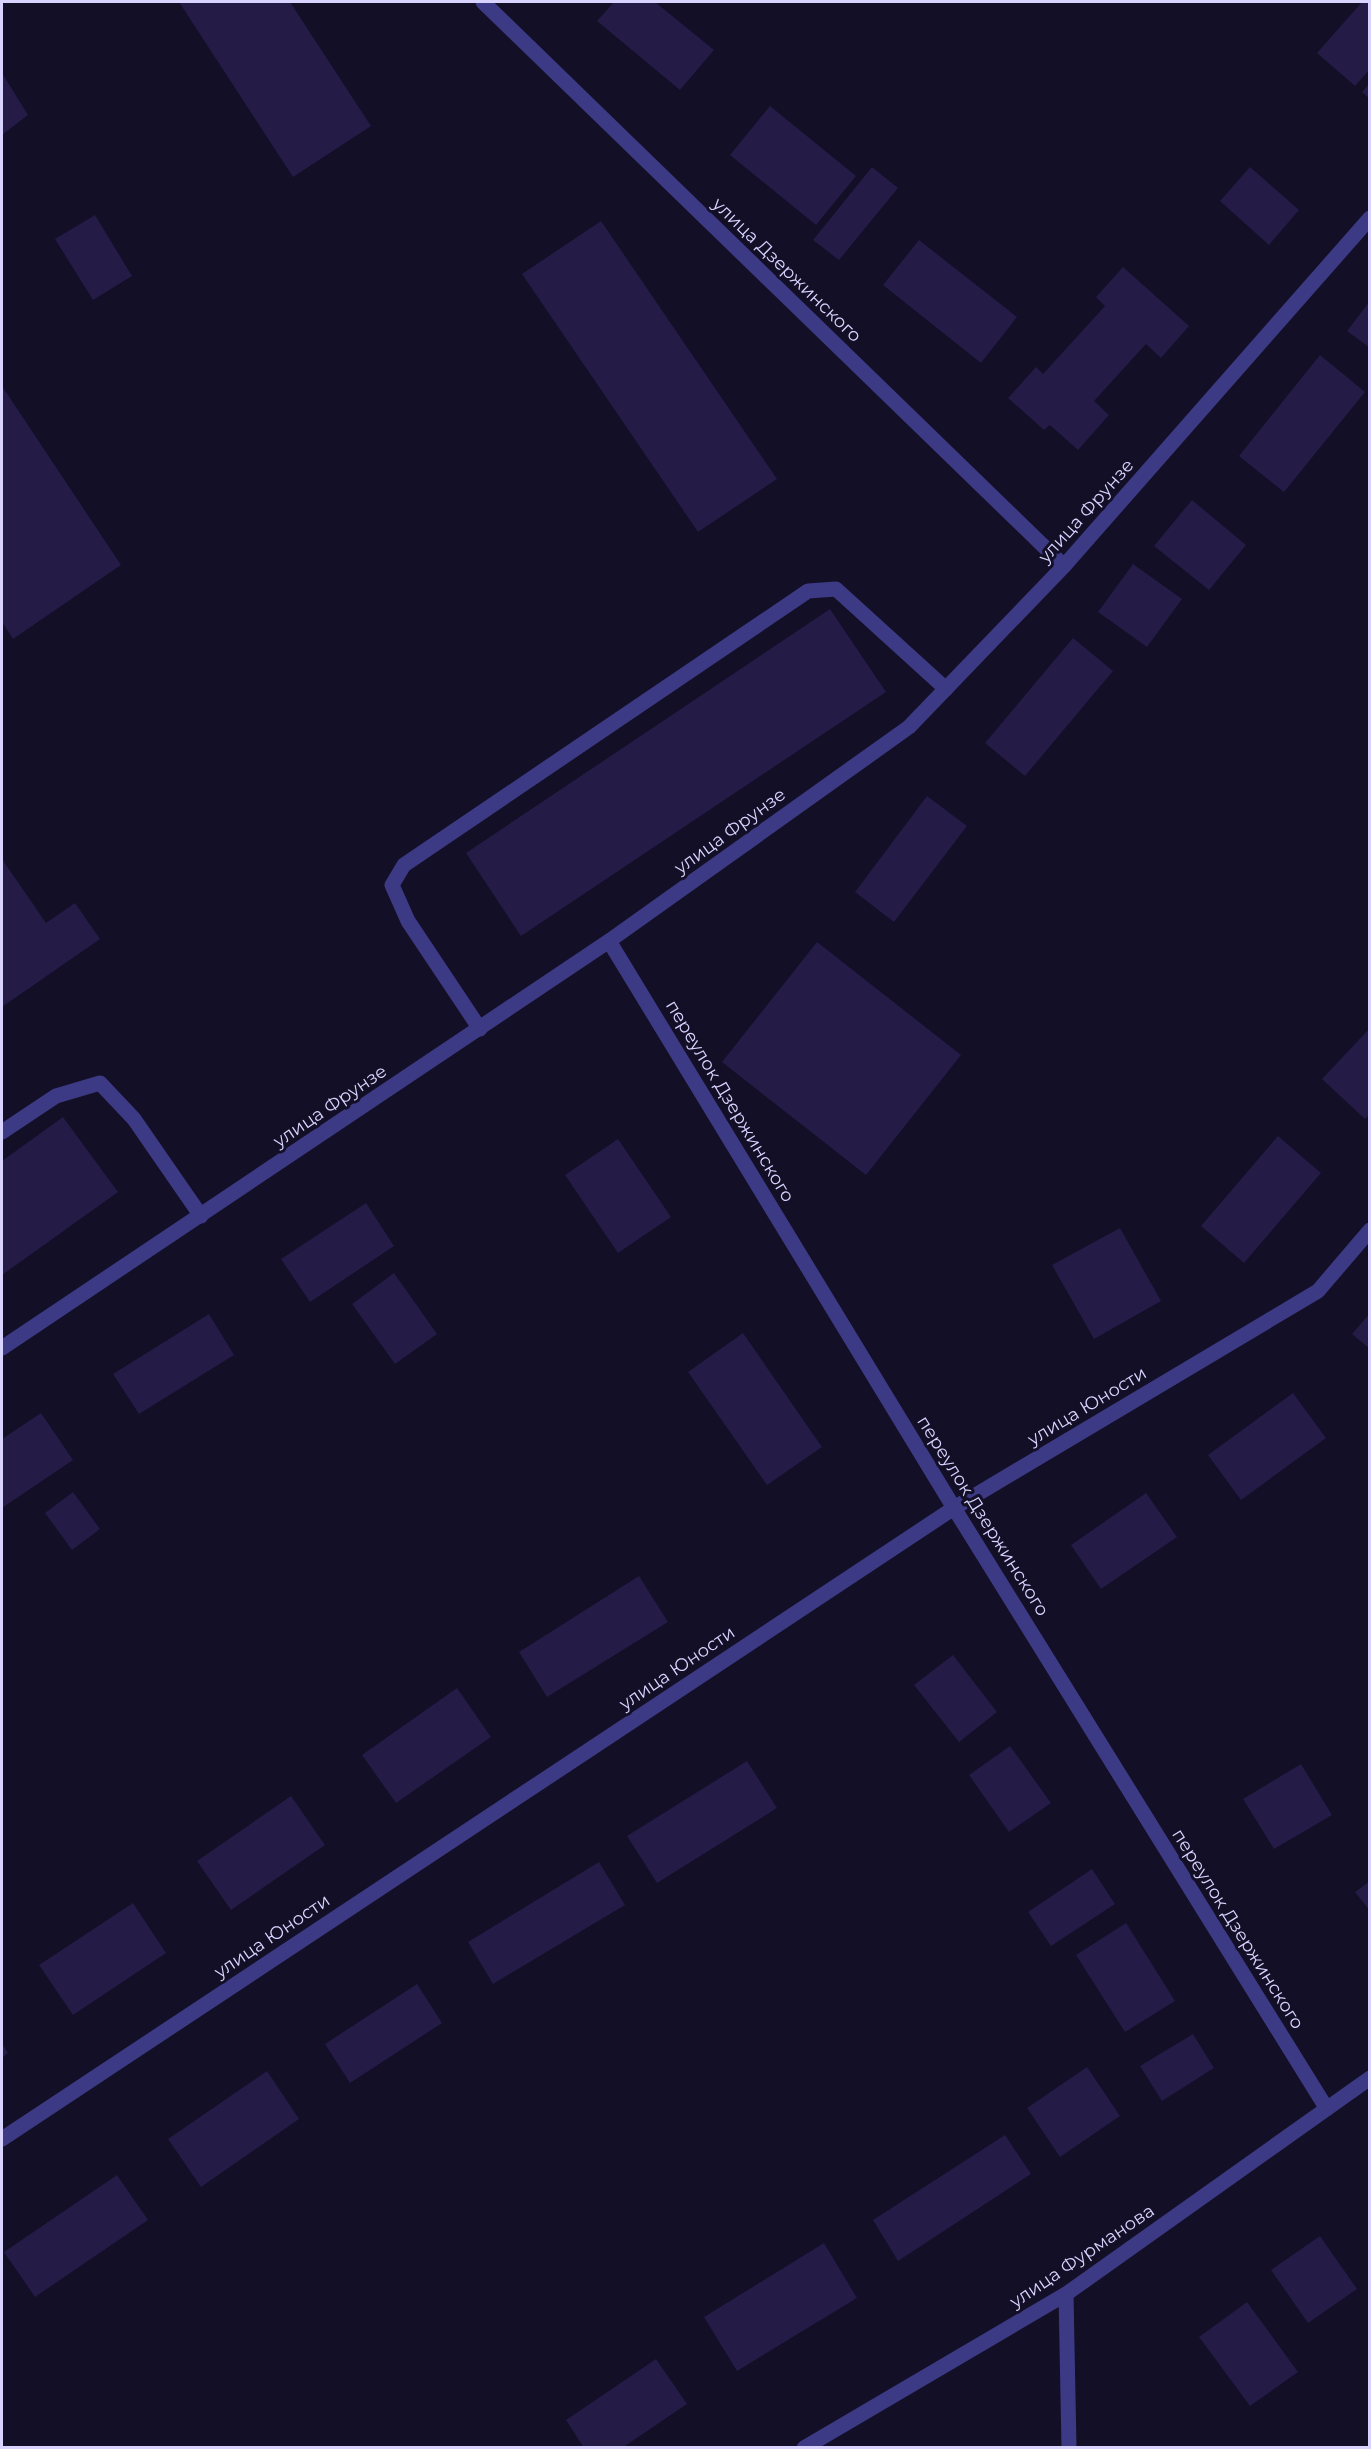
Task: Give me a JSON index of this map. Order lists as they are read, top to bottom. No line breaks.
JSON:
{"streets":{"street":["улица Дзержинского","улица Фрунзе","переулок Дзержинского","улица Юности","улица Фурманова"]},"crossings":[["улица Дзержинского","улица Фрунзе"],["улица Фрунзе","переулок Дзержинского"],["переулок Дзержинского","улица Юности"],["переулок Дзержинского","улица Фурманова"]]}
